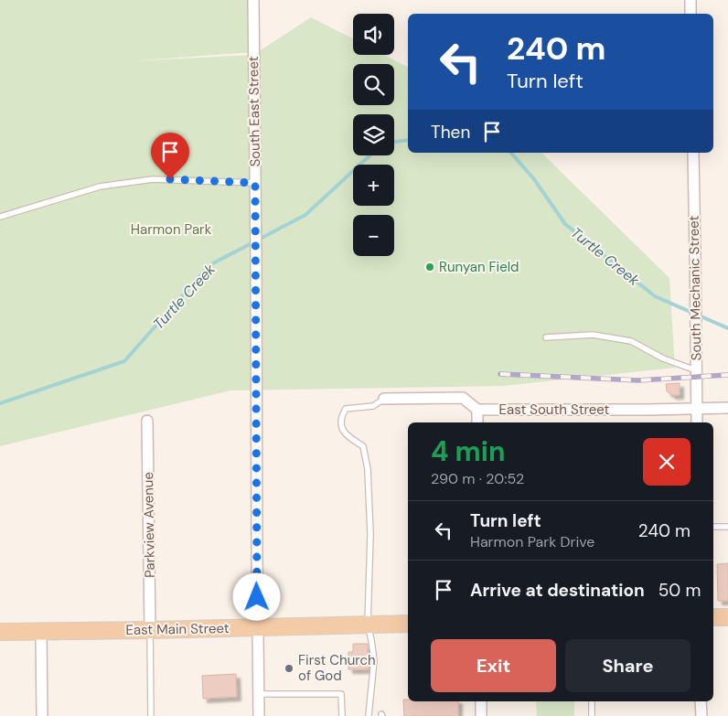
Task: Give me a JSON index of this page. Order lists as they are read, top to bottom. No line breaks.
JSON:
{"streets":{"main road":["East Main Street"],"street":["South East Street","South Mechanic Street","East South Street","Parkview Avenue"]},"crossings":[["South East Street","East Main Street"],["South Mechanic Street","East South Street"],["Parkview Avenue","East Main Street"]],"water":["Turtle Creek"],"parks":["Harmon Park"],"places":["Runyan Field","First Church of God"],"page":{"map_buttons":["+","−"],"turn":["240 m","Turn left"],"then":"Then","heading":["4 min","290 m · 20:52"],"list":[{"name":"Turn left","note":"Harmon Park Drive","value":"240 m"},{"name":"Arrive at destination","value":"50 m"}],"buttons":["Exit","Share"]}}
